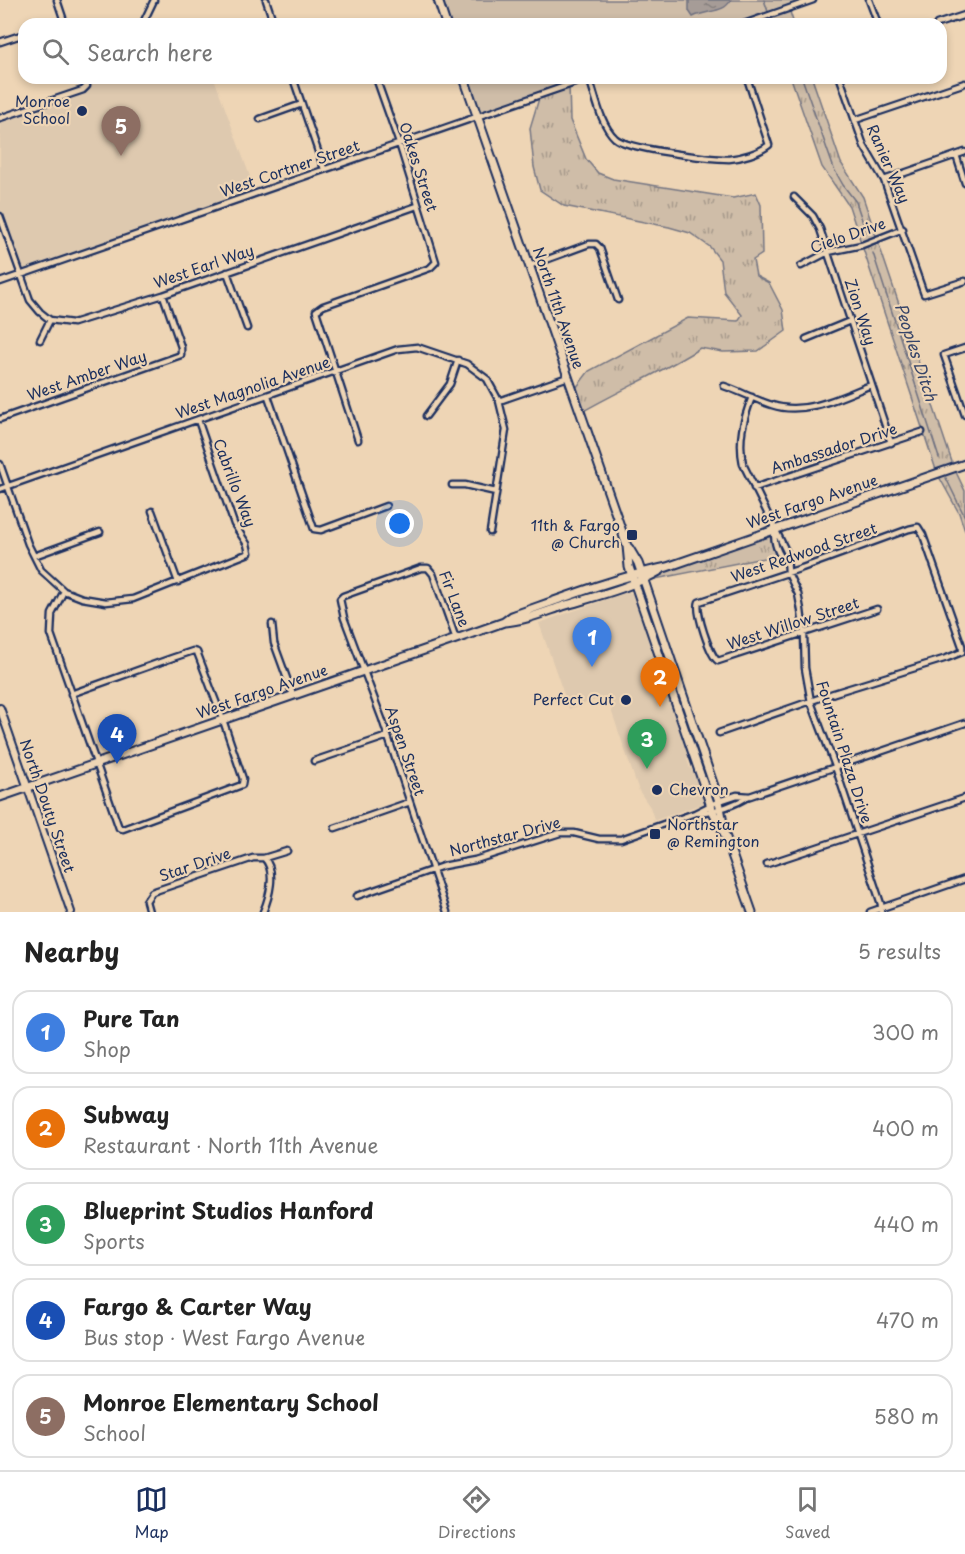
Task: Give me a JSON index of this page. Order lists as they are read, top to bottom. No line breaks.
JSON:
{"streets":{"main road":["North 11th Avenue","West Fargo Avenue"],"street":["Ranier Way","Oakes Street","West Cortner Street","Cielo Drive","West Earl Way","Zion Way","West Amber Way","West Magnolia Avenue","Ambassador Drive","Cabrillo Way","West Redwood Street","Fir Lane","West Willow Street","Aspen Street","Fountain Plaza Drive","North Douty Street","Northstar Drive","Star Drive"]},"crossings":[["Ranier Way","Cielo Drive"],["Oakes Street","West Cortner Street"],["Oakes Street","West Earl Way"],["Oakes Street","West Magnolia Avenue"],["West Cortner Street","North 11th Avenue"],["Cielo Drive","Zion Way"],["West Earl Way","West Amber Way"],["North 11th Avenue","West Fargo Avenue"],["North 11th Avenue","Northstar Drive"],["Zion Way","Ambassador Drive"],["West Magnolia Avenue","Cabrillo Way"],["Ambassador Drive","Fountain Plaza Drive"],["West Fargo Avenue","Fir Lane"],["West Fargo Avenue","Aspen Street"],["West Fargo Avenue","Fountain Plaza Drive"],["West Fargo Avenue","North Douty Street"],["West Redwood Street","West Willow Street"],["West Redwood Street","Fountain Plaza Drive"],["Fir Lane","Aspen Street"],["West Willow Street","Fountain Plaza Drive"],["Aspen Street","Northstar Drive"],["Fountain Plaza Drive","Northstar Drive"]],"water":["Peoples Ditch"],"places":{"other":["Monroe School","Perfect Cut","Chevron"],"transit":["11th & Fargo @ Church","Northstar @ Remington"]},"page":{"search":"Search here","pins":["5","1","2","4","3"],"heading":["Nearby","5 results"],"list":[{"mark":"1","name":"Pure Tan","note":"Shop","value":"300 m"},{"mark":"2","name":"Subway","note":"Restaurant · North 11th Avenue","value":"400 m"},{"mark":"3","name":"Blueprint Studios Hanford","note":"Sports","value":"440 m"},{"mark":"4","name":"Fargo & Carter Way","note":"Bus stop · West Fargo Avenue","value":"470 m"},{"mark":"5","name":"Monroe Elementary School","note":"School","value":"580 m"}],"nav":["Map","Directions","Saved"]}}
